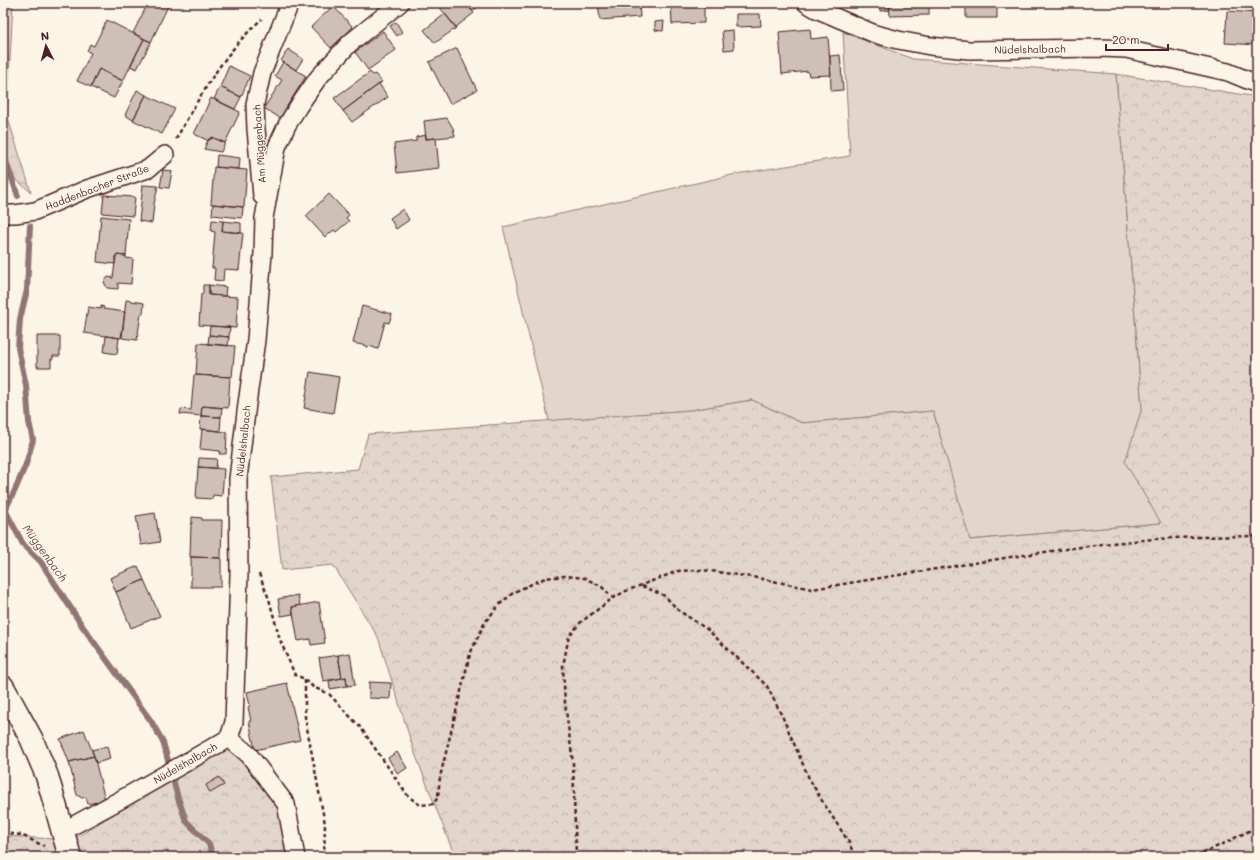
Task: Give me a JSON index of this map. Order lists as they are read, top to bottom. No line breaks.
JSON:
{"streets":{"street":["Nüdelshalbach","Am Müggenbach","Haddenbacher Straße"]},"crossings":[["Nüdelshalbach","Am Müggenbach"]],"water":["Müggenbach"],"scale_bar":"20 m","north":"top"}
